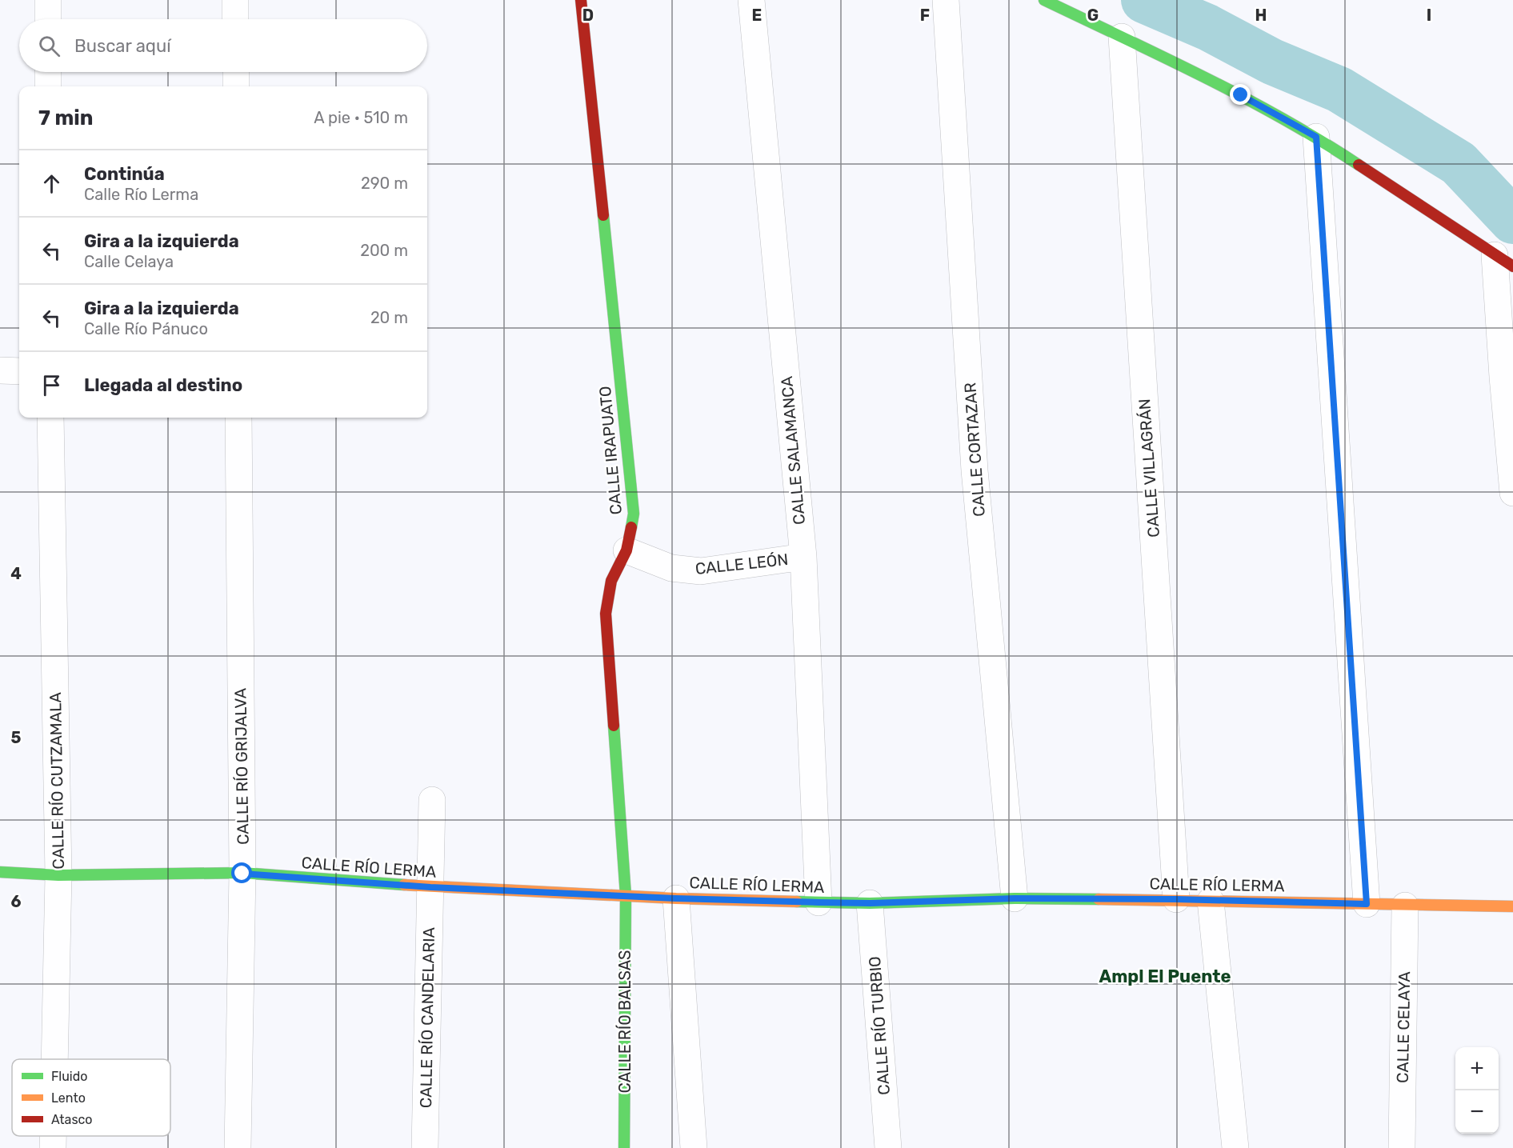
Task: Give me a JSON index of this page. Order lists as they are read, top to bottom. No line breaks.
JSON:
{"streets":{"street":["CALLE CORTAZAR","CALLE IRAPUATO","CALLE SALAMANCA","CALLE VILLAGRÁN","CALLE LEÓN","CALLE RÍO GRIJALVA","CALLE RÍO CUTZAMALA","CALLE RÍO LERMA","CALLE RÍO CANDELARIA","CALLE RÍO BALSAS","CALLE RÍO TURBIO","CALLE CELAYA"]},"crossings":[["CALLE CORTAZAR","CALLE RÍO LERMA"],["CALLE IRAPUATO","CALLE LEÓN"],["CALLE IRAPUATO","CALLE RÍO LERMA"],["CALLE IRAPUATO","CALLE RÍO BALSAS"],["CALLE SALAMANCA","CALLE LEÓN"],["CALLE SALAMANCA","CALLE RÍO LERMA"],["CALLE VILLAGRÁN","CALLE RÍO LERMA"],["CALLE RÍO GRIJALVA","CALLE RÍO LERMA"],["CALLE RÍO CUTZAMALA","CALLE RÍO LERMA"],["CALLE RÍO LERMA","CALLE RÍO CANDELARIA"],["CALLE RÍO LERMA","CALLE RÍO BALSAS"],["CALLE RÍO LERMA","CALLE RÍO TURBIO"],["CALLE RÍO LERMA","CALLE CELAYA"]],"districts":["Ampl El Puente"],"legend":["Fluido","Lento","Atasco"],"page":{"search":"Buscar aquí","heading":["7 min","A pie · 510 m"],"list":[["Continúa","Calle Río Lerma","290 m"],["Gira a la izquierda","Calle Celaya","200 m"],["Gira a la izquierda","Calle Río Pánuco","20 m"],"Llegada al destino"],"map_buttons":["+","−"]},"grid":{"columns":["D","E","F","G","H","I"],"rows":["4","5","6"]}}
